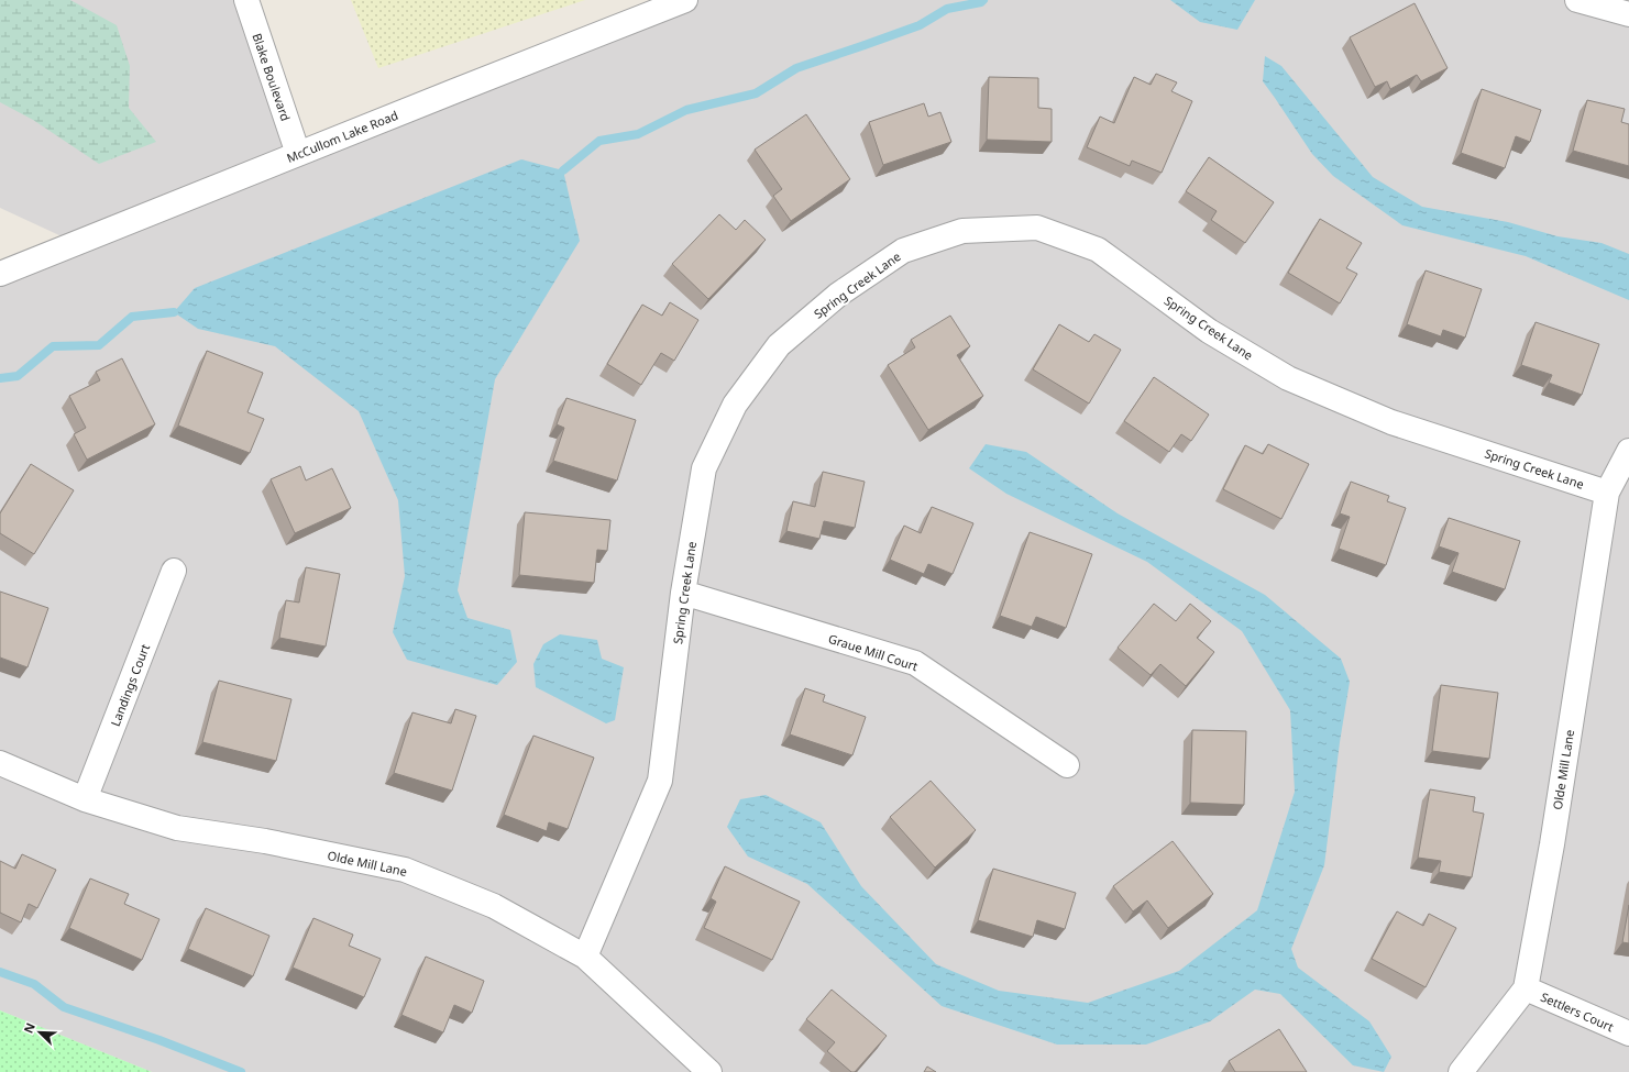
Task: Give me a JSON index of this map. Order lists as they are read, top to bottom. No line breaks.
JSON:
{"streets":{"street":["Blake Boulevard","McCullom Lake Road","Spring Creek Lane","Graue Mill Court","Landings Court","Olde Mill Lane","Settlers Court"]},"crossings":[["Blake Boulevard","McCullom Lake Road"],["Spring Creek Lane","Graue Mill Court"],["Spring Creek Lane","Olde Mill Lane"],["Landings Court","Olde Mill Lane"],["Olde Mill Lane","Settlers Court"]],"north":"top left"}
